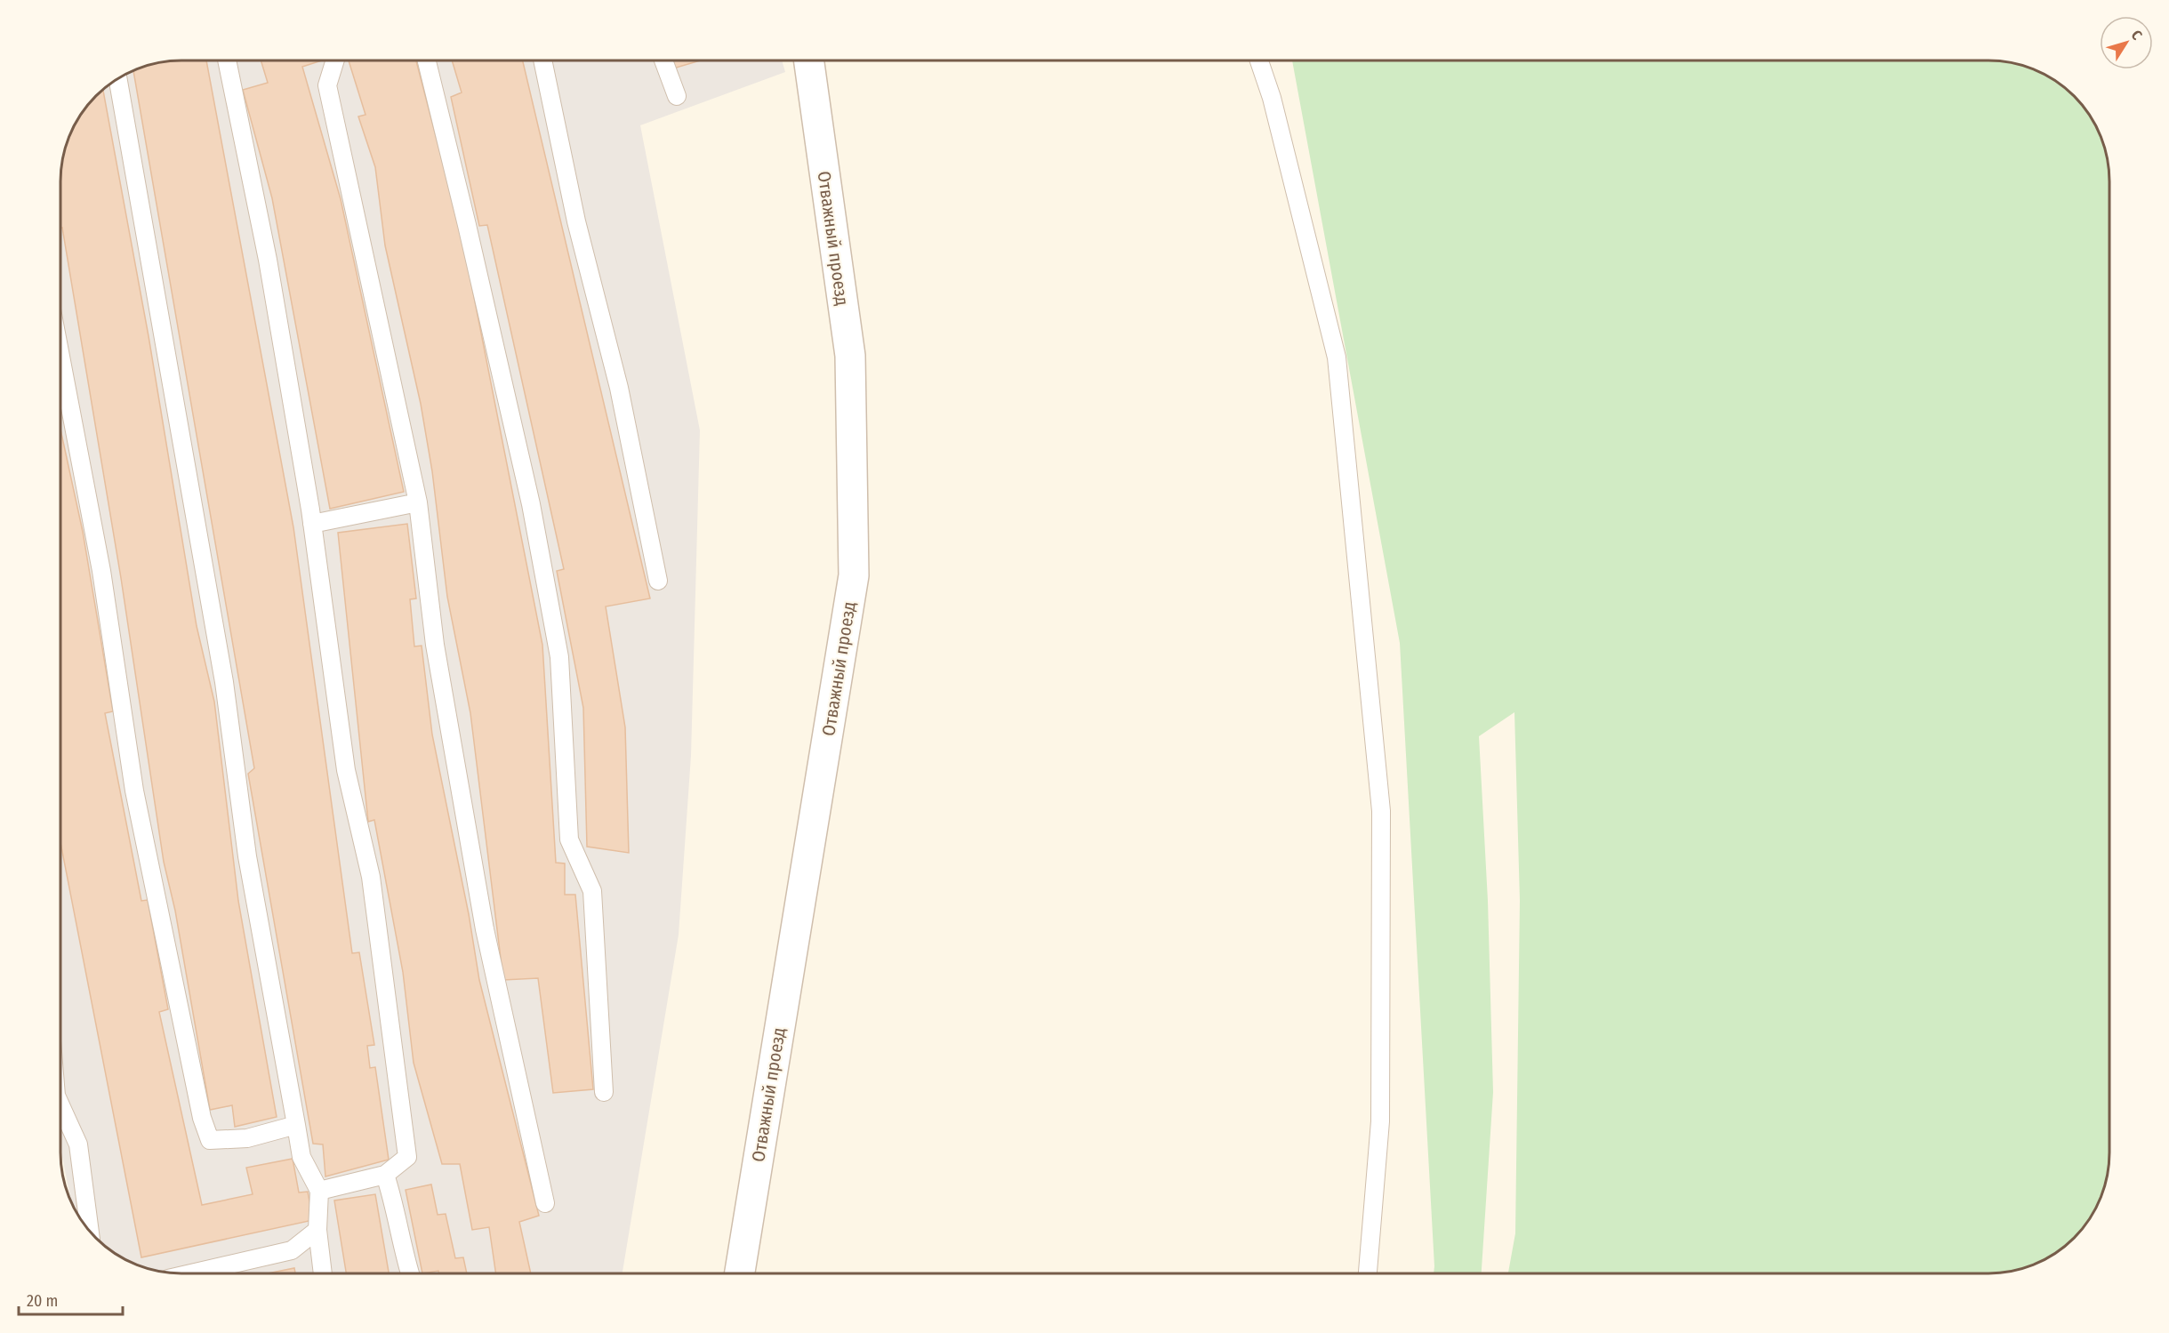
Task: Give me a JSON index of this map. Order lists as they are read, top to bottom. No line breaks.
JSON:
{"streets":{"street":["Отважный проезд"]},"scale_bar":"20 m","north":"top right"}
